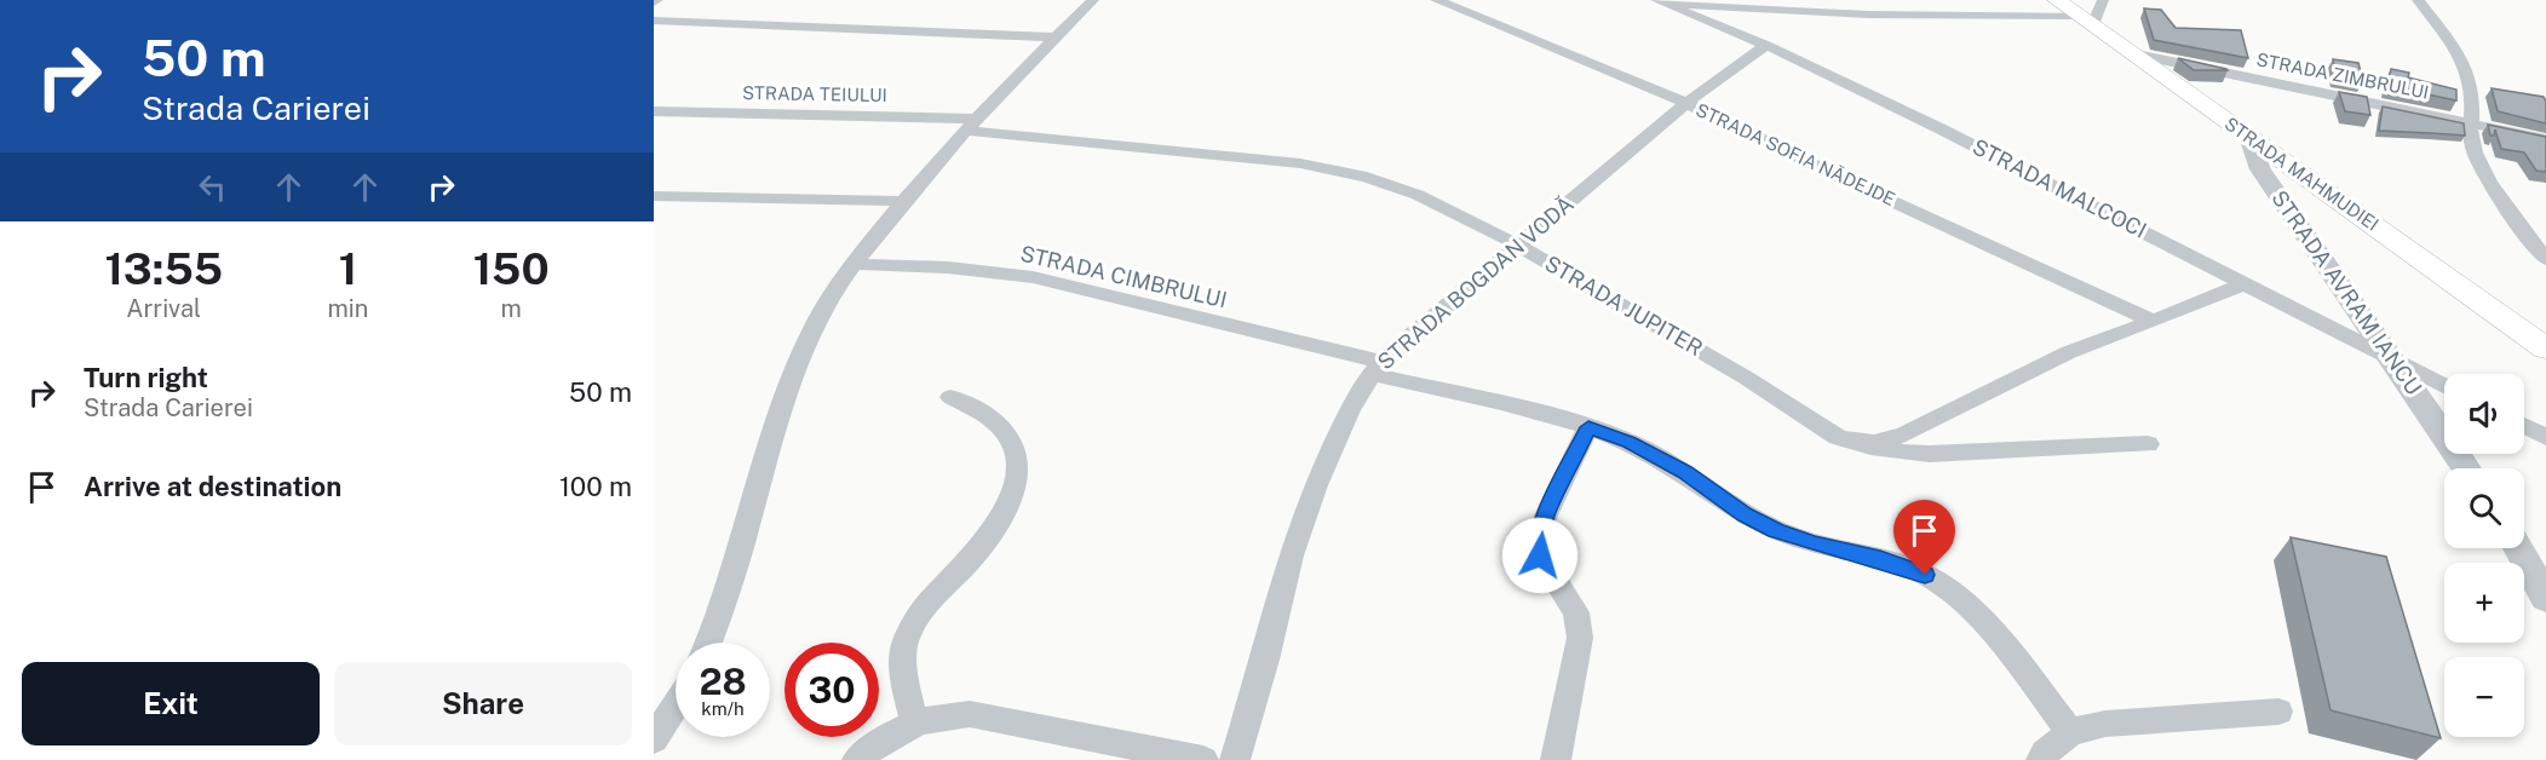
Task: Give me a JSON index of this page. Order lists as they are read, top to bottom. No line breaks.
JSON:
{"streets":{"main road":["STRADA MAHMUDIEI"],"street":["STRADA ZIMBRULUI","STRADA TEIULUI","STRADA SOFIA NĂDEJDE","STRADA MALCOCI","STRADA CIMBRULUI","STRADA BOGDAN VODĂ","STRADA AVRAM IANCU","STRADA JUPITER"]},"crossings":[["STRADA ZIMBRULUI","STRADA MAHMUDIEI"],["STRADA TEIULUI","STRADA JUPITER"],["STRADA SOFIA NĂDEJDE","STRADA BOGDAN VODĂ"],["STRADA MAHMUDIEI","STRADA AVRAM IANCU"],["STRADA MALCOCI","STRADA BOGDAN VODĂ"],["STRADA MALCOCI","STRADA AVRAM IANCU"],["STRADA CIMBRULUI","STRADA BOGDAN VODĂ"],["STRADA BOGDAN VODĂ","STRADA JUPITER"]],"page":{"turn":["50 m","Strada Carierei"],"eta":["13:55","Arrival","1","min","150","m"],"list":[{"name":"Turn right","note":"Strada Carierei","value":"50 m"},{"name":"Arrive at destination","value":"100 m"}],"map_buttons":["+","−"],"speed":"28 km/h","limit":"30","buttons":["Exit","Share"]}}
